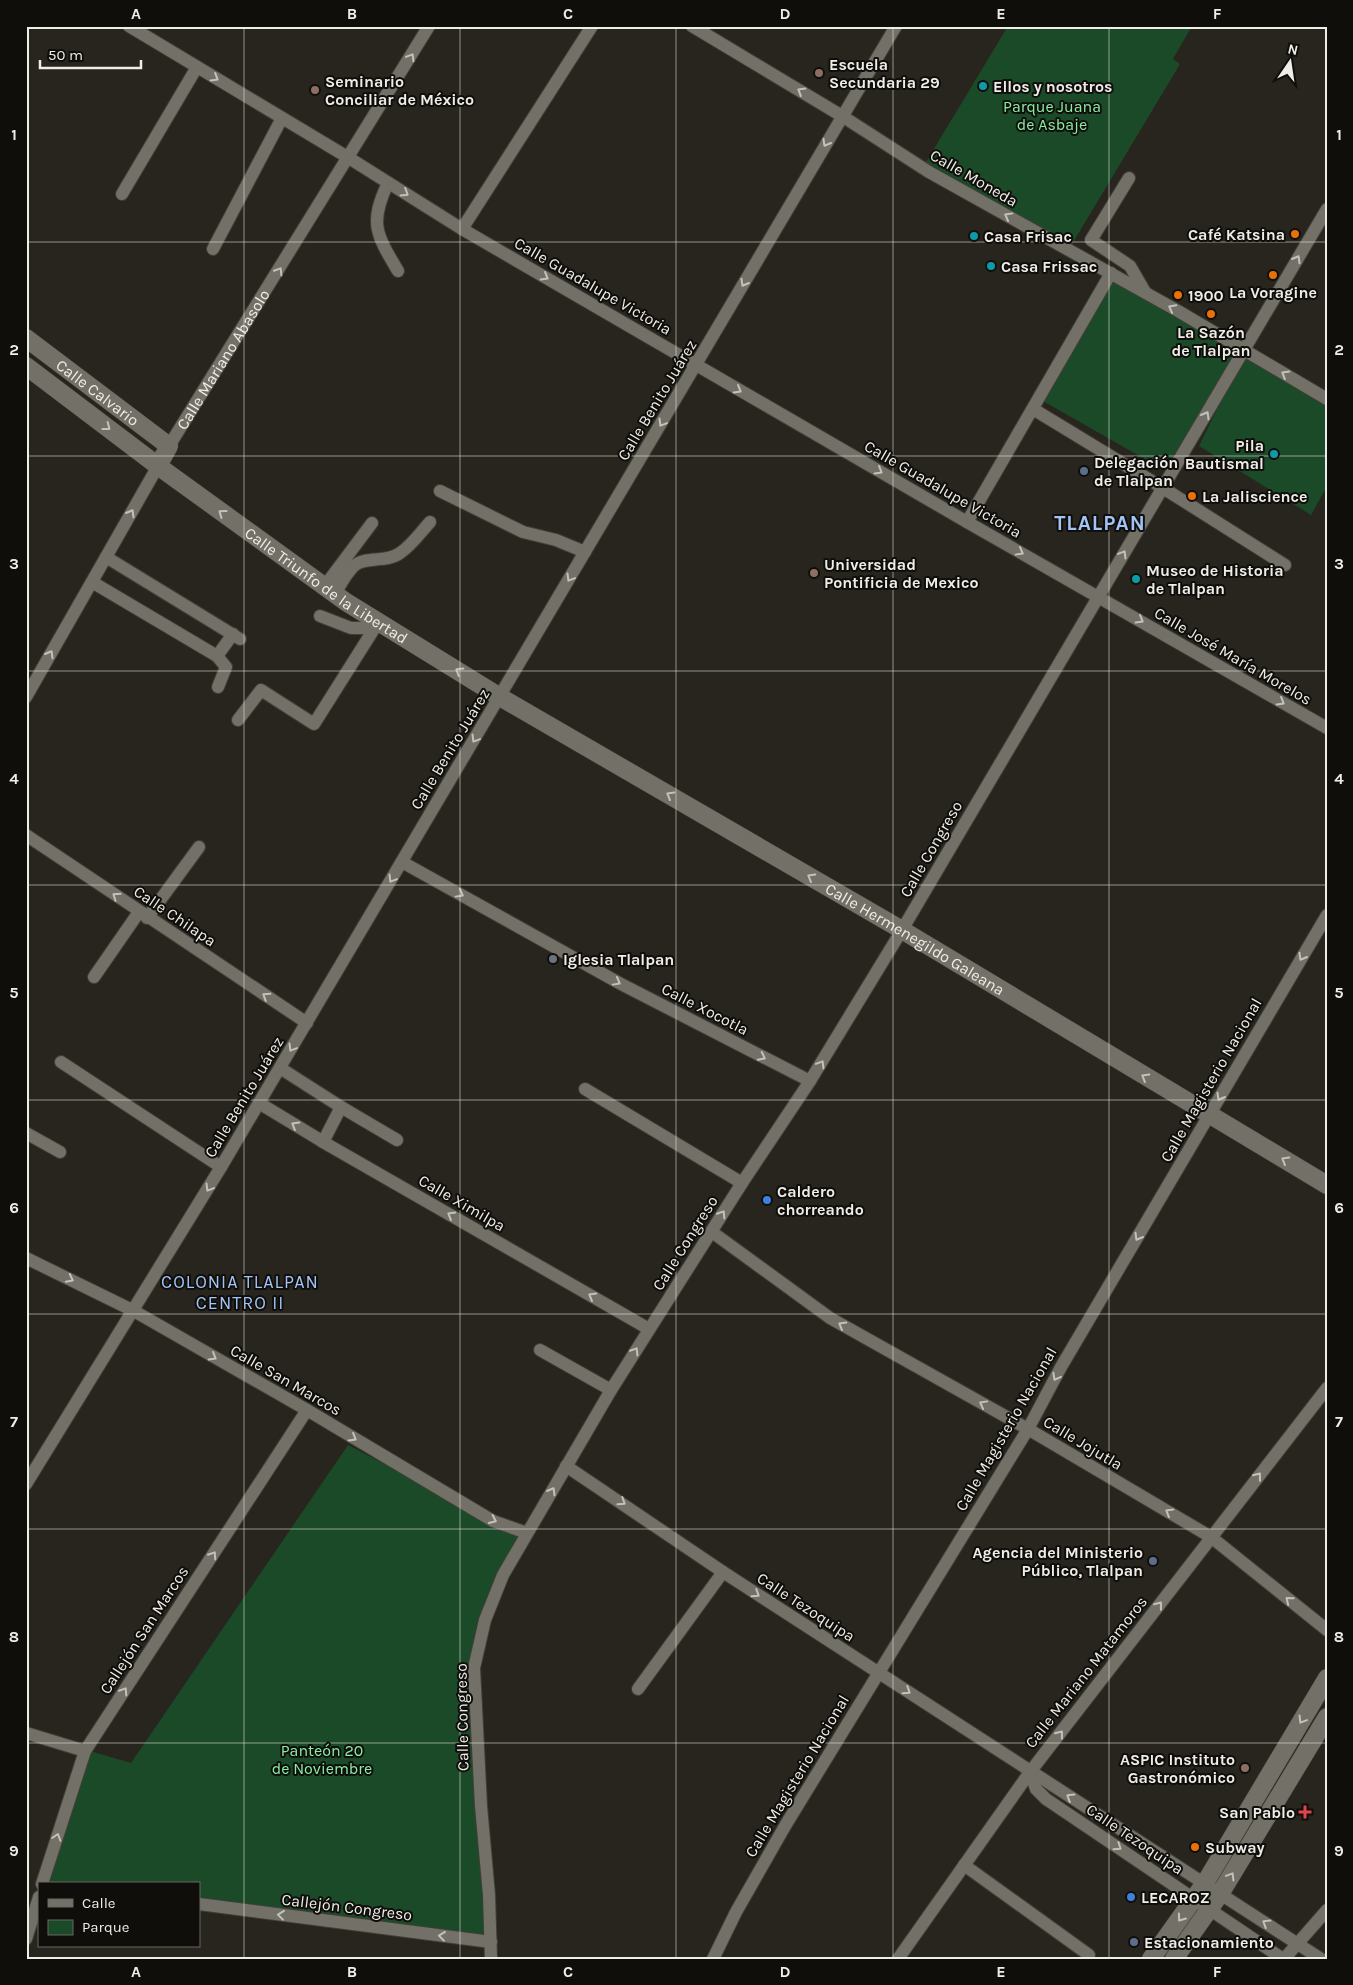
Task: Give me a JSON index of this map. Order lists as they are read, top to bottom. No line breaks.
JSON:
{"streets":{"street":["Calle Moneda","Calle Guadalupe Victoria","Calle Mariano Abasolo","Calle Calvario","Calle Benito Juárez","Calle Triunfo de la Libertad","Calle José María Morelos","Calle Congreso","Calle Chilapa","Calle Hermenegildo Galeana","Calle Xocotla","Calle Magisterio Nacional","Calle Ximilpa","Calle San Marcos","Calle Jojutla","Calle Tezoquipa","Callejón San Marcos","Calle Mariano Matamoros","Callejón Congreso"]},"crossings":[["Calle Moneda","Calle Benito Juárez"],["Calle Moneda","Calle Congreso"],["Calle Guadalupe Victoria","Calle Mariano Abasolo"],["Calle Guadalupe Victoria","Calle Benito Juárez"],["Calle Guadalupe Victoria","Calle José María Morelos"],["Calle Guadalupe Victoria","Calle Congreso"],["Calle Mariano Abasolo","Calle Calvario"],["Calle Mariano Abasolo","Calle Triunfo de la Libertad"],["Calle Calvario","Calle Triunfo de la Libertad"],["Calle Benito Juárez","Calle Triunfo de la Libertad"],["Calle Benito Juárez","Calle Chilapa"],["Calle Benito Juárez","Calle Hermenegildo Galeana"],["Calle Benito Juárez","Calle Xocotla"],["Calle Benito Juárez","Calle Ximilpa"],["Calle Benito Juárez","Calle San Marcos"],["Calle Triunfo de la Libertad","Calle Hermenegildo Galeana"],["Calle José María Morelos","Calle Congreso"],["Calle Congreso","Calle Hermenegildo Galeana"],["Calle Congreso","Calle Xocotla"],["Calle Congreso","Calle Ximilpa"],["Calle Congreso","Calle San Marcos"],["Calle Congreso","Calle Jojutla"],["Calle Congreso","Calle Tezoquipa"],["Calle Congreso","Callejón Congreso"],["Calle Hermenegildo Galeana","Calle Magisterio Nacional"],["Calle Magisterio Nacional","Calle Jojutla"],["Calle Magisterio Nacional","Calle Tezoquipa"],["Calle San Marcos","Callejón San Marcos"],["Calle Jojutla","Calle Mariano Matamoros"],["Calle Tezoquipa","Calle Mariano Matamoros"]],"one_way":["Calle Moneda","Calle Guadalupe Victoria","Calle Mariano Abasolo","Calle Benito Juárez","Calle José María Morelos","Calle Congreso","Calle Chilapa","Calle Hermenegildo Galeana","Calle Xocotla","Calle Magisterio Nacional","Calle San Marcos","Calle Jojutla","Callejón San Marcos","Calle Mariano Matamoros","Callejón Congreso"],"districts":["TLALPAN","COLONIA TLALPAN CENTRO II"],"parks":["Parque Juana de Asbaje","Panteón 20 de Noviembre"],"places":{"other":["Escuela Secundaria 29","Ellos y nosotros","Seminario Conciliar de México","Café Katsina","Casa Frisac","Casa Frissac","La Voragine","1900","La Sazón de Tlalpan","Pila Bautismal","Delegación de Tlalpan","La Jaliscience","Universidad Pontificia de Mexico","Museo de Historia de Tlalpan","Iglesia Tlalpan","Caldero chorreando","Agencia del Ministerio Público, Tlalpan","ASPIC Instituto Gastronómico","Subway","LECAROZ","Estacionamiento"],"health":["San Pablo"]},"legend":["Calle","Parque"],"scale_bar":"50 m","north":"top","grid":{"columns":["A","B","C","D","E","F"],"rows":["1","2","3","4","5","6","7","8","9"]}}
